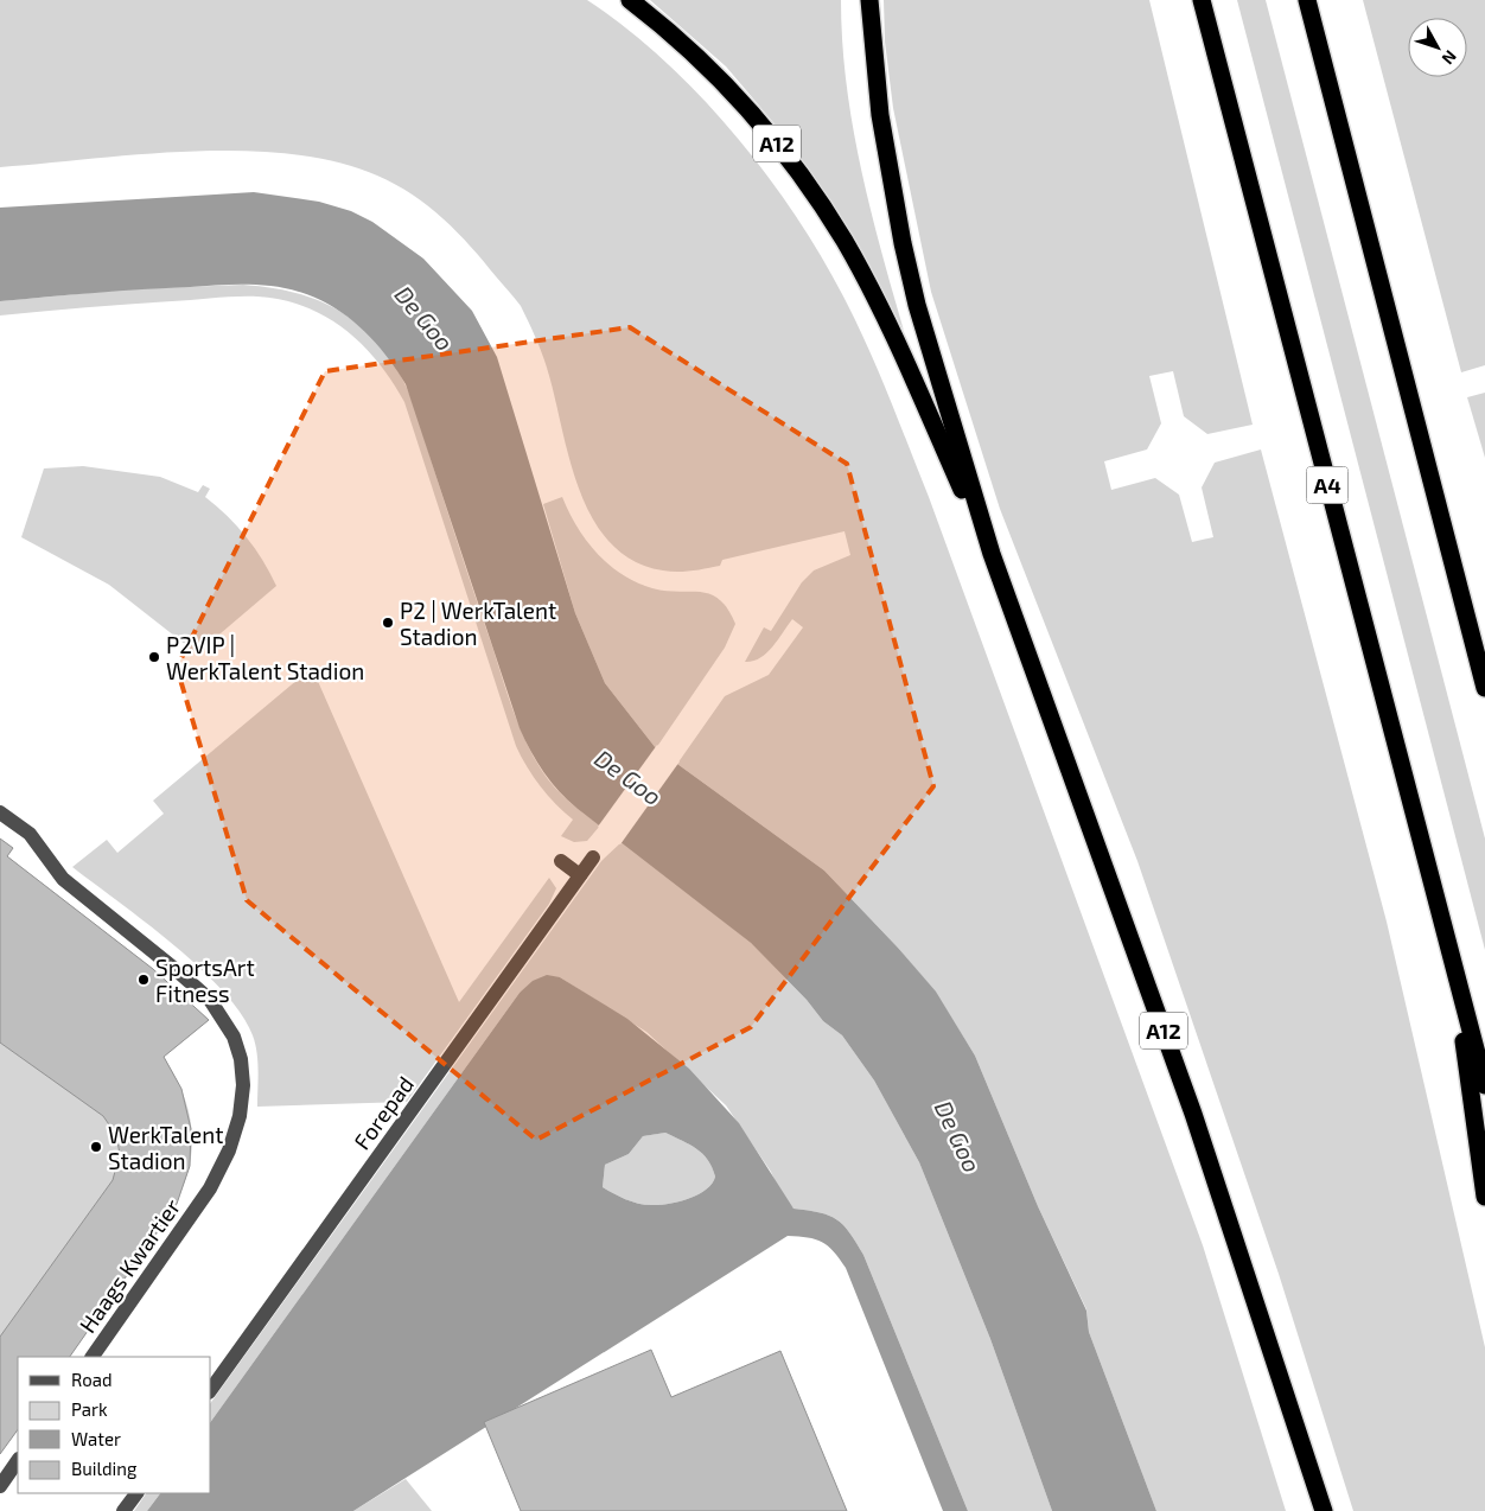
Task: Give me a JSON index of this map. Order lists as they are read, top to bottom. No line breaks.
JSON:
{"streets":{"highway":["A12","A4"],"street":["Forepad","Haags Kwartier"]},"water":["De Goo"],"places":["P2 | WerkTalent Stadion","P2VIP | WerkTalent Stadion","SportsArt Fitness","WerkTalent Stadion"],"legend":["Road","Park","Water","Building"],"north":"bottom right"}
